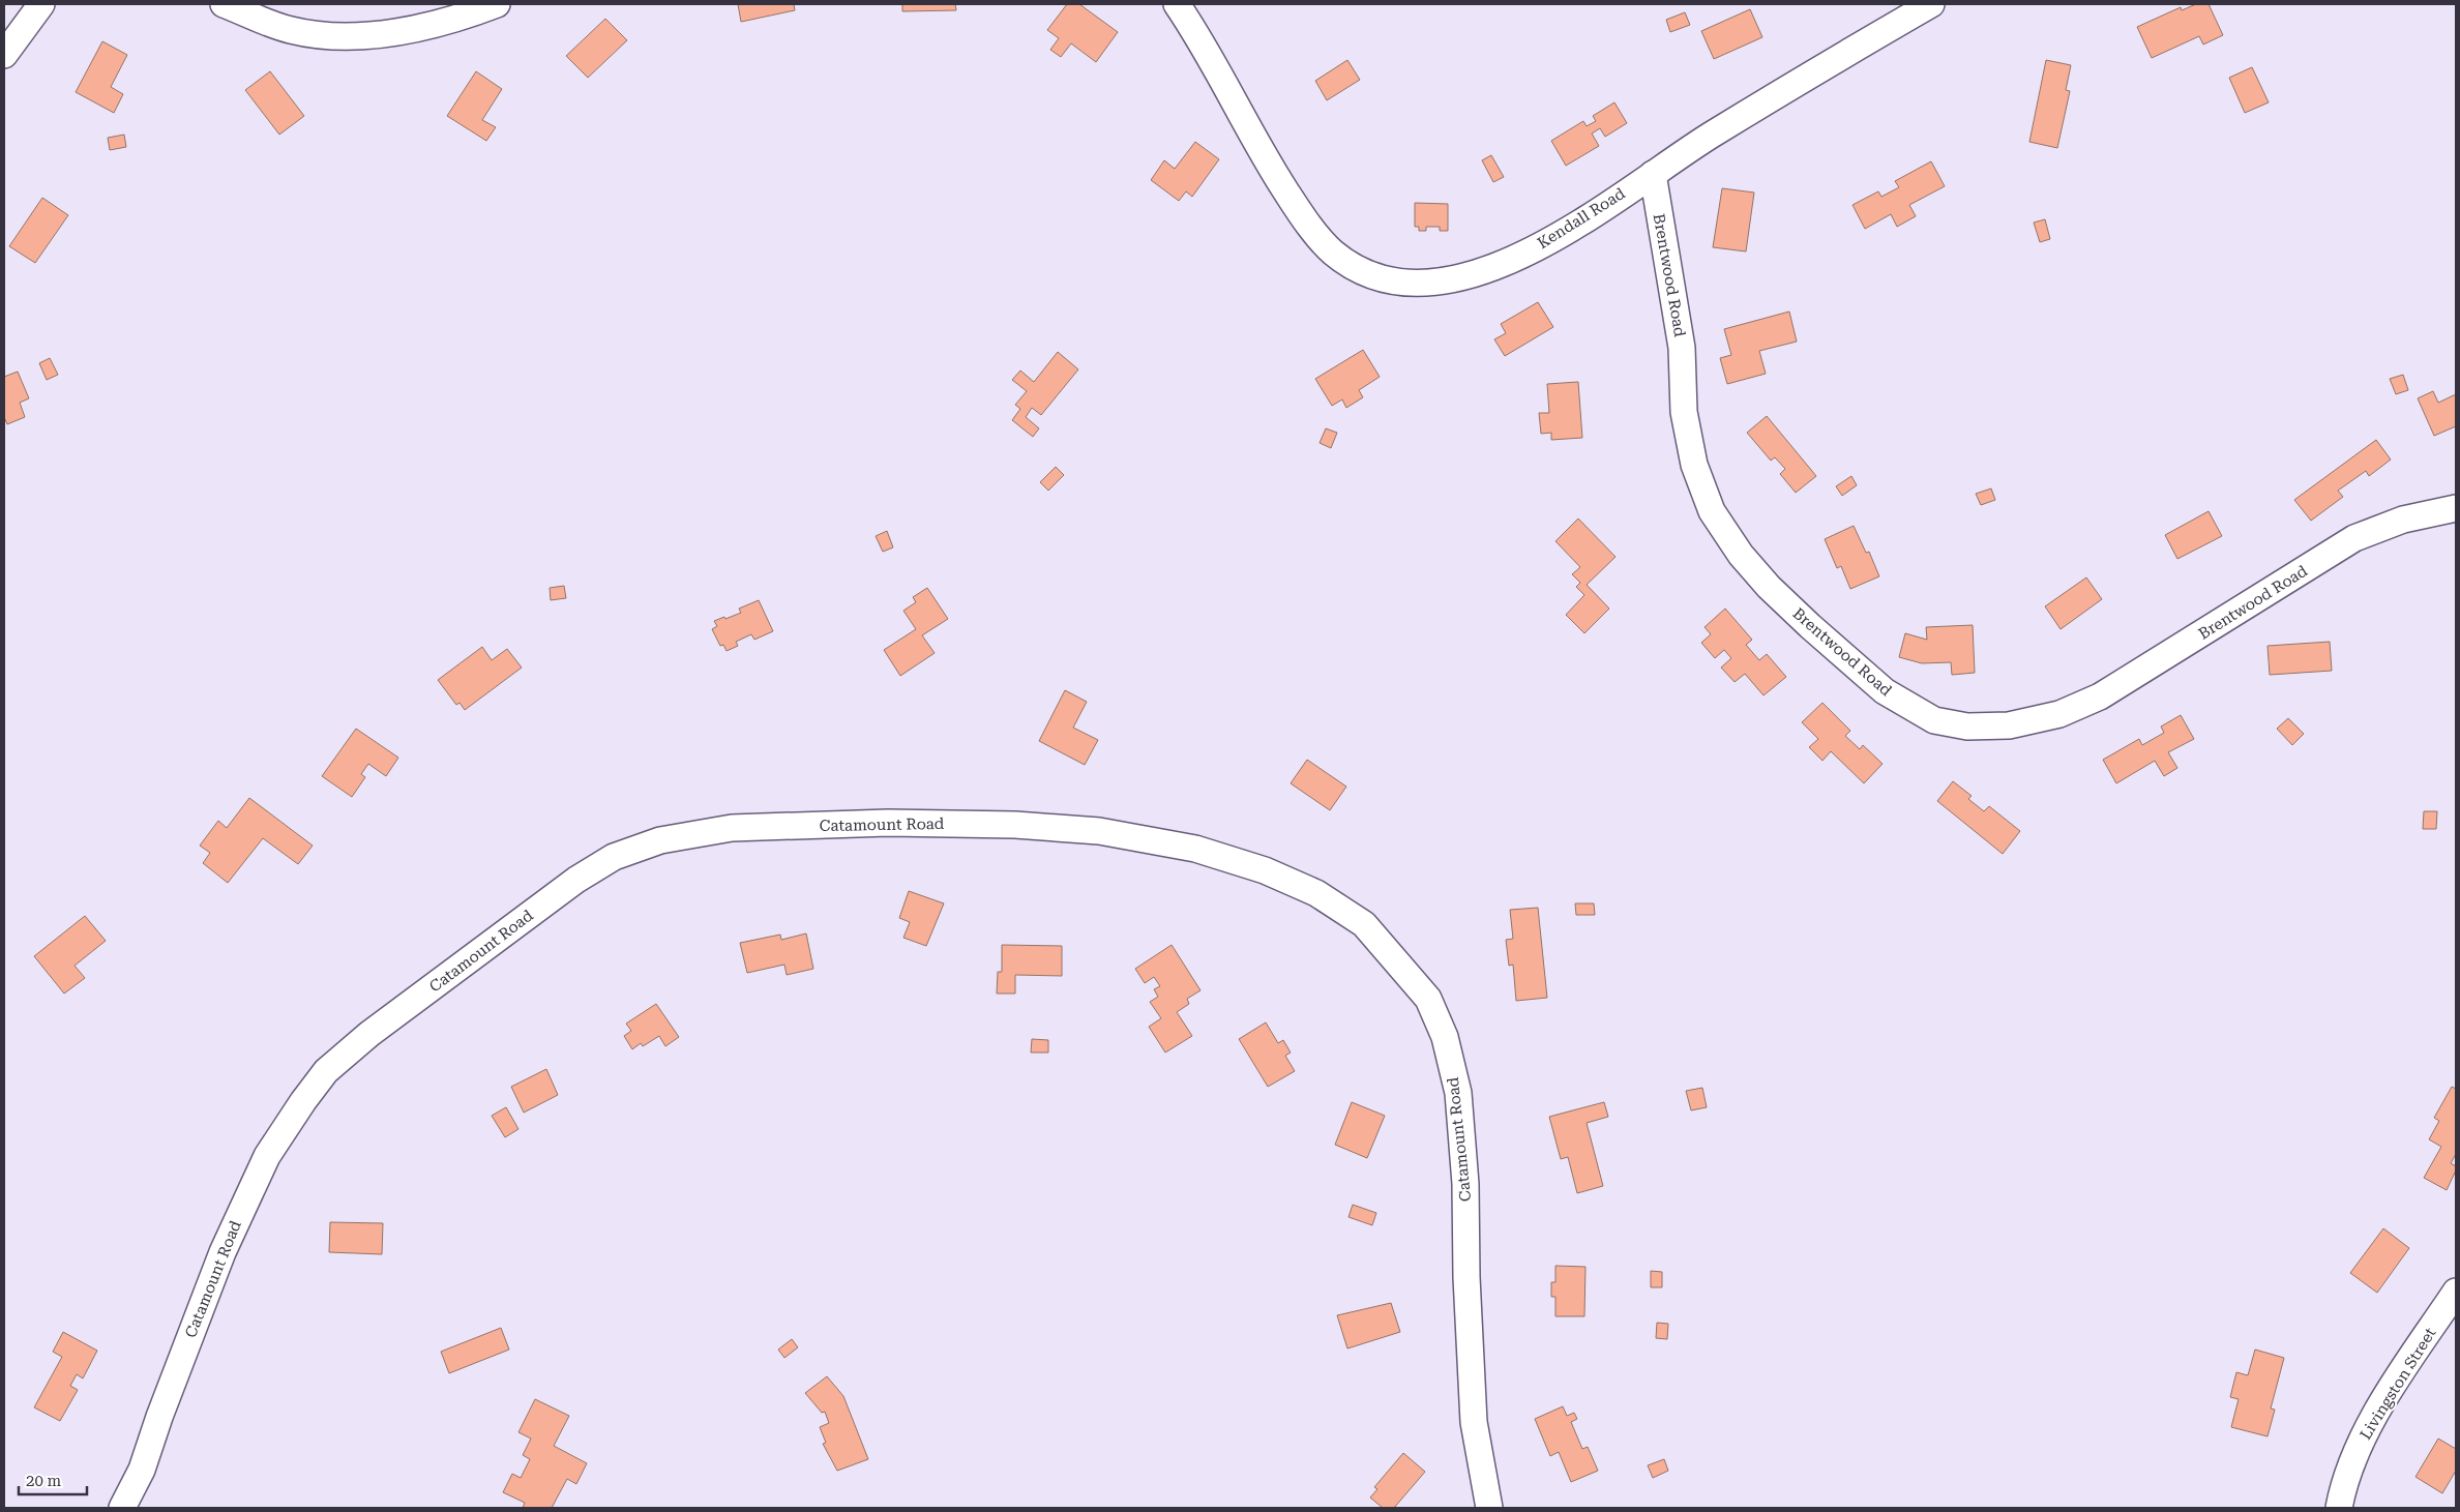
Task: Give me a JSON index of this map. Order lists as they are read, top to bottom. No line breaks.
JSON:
{"streets":{"street":["Kendall Road","Brentwood Road","Catamount Road","Livingston Street"]},"crossings":[["Kendall Road","Brentwood Road"]],"scale_bar":"20 m"}
